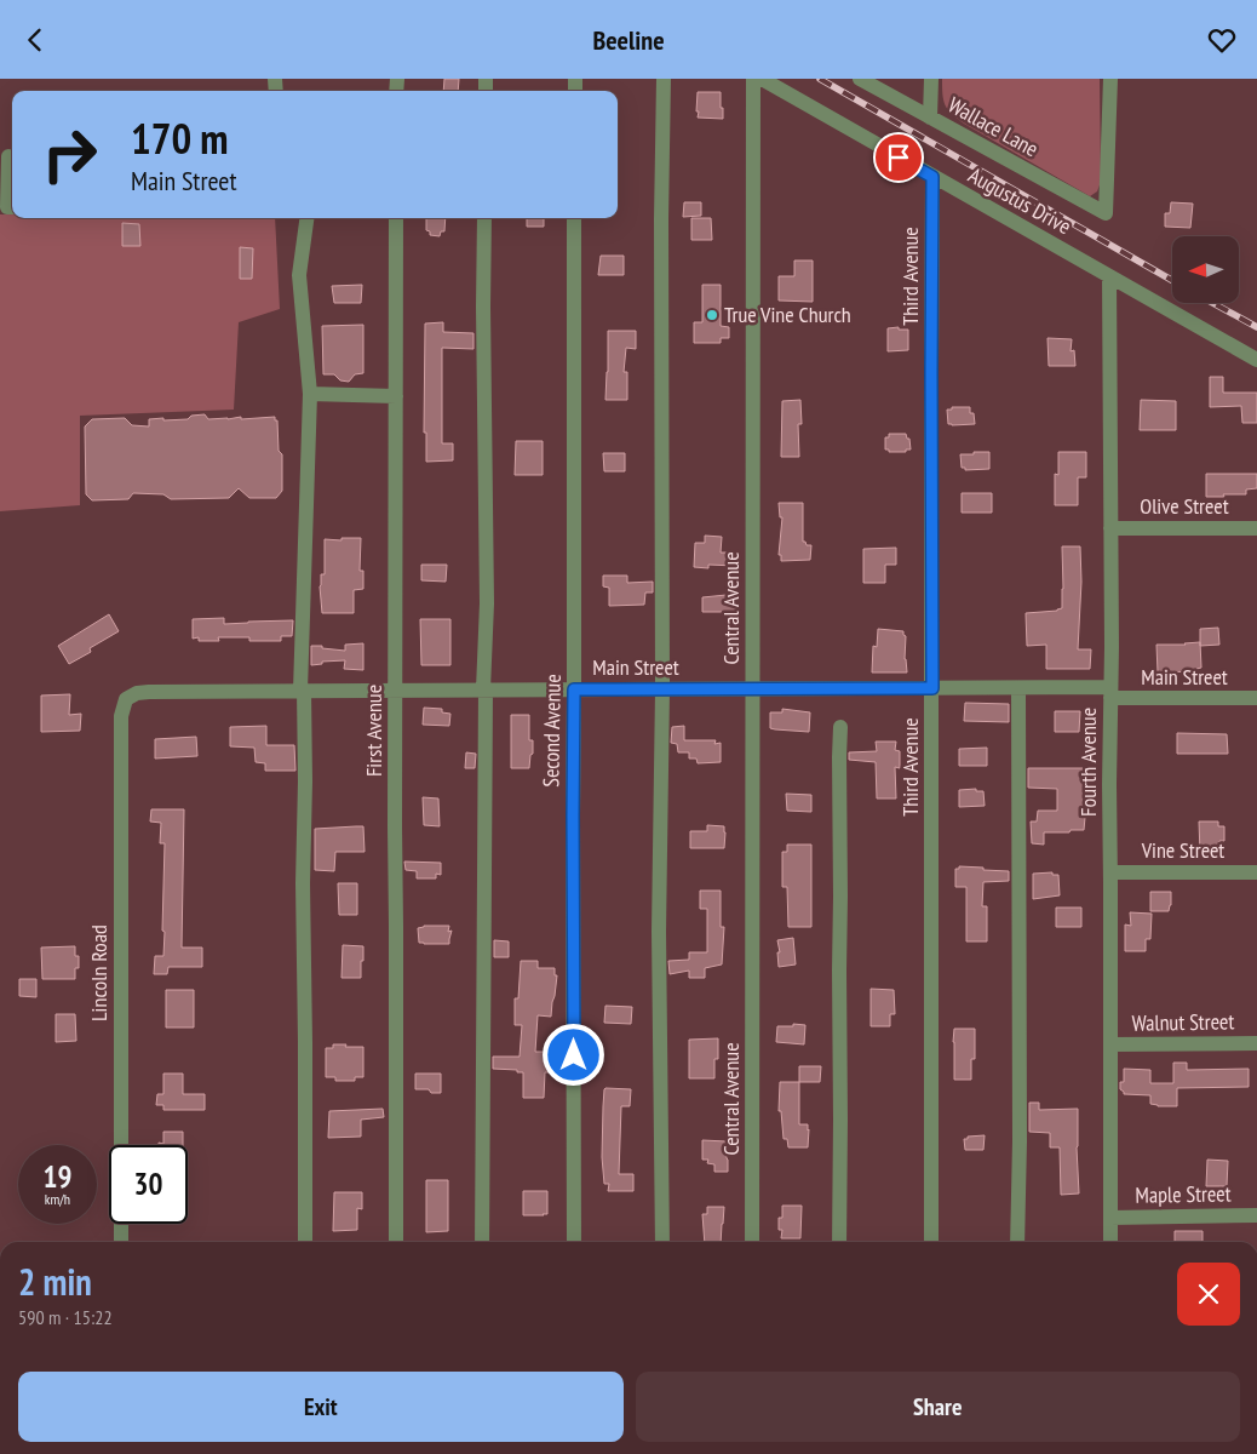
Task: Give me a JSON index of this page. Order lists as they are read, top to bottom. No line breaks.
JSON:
{"streets":{"street":["Wallace Lane","Augustus Drive","Third Avenue","Olive Street","Central Avenue","Main Street","First Avenue","Second Avenue","Fourth Avenue","Vine Street","Lincoln Road","Walnut Street","Maple Street"]},"crossings":[["Augustus Drive","Third Avenue"],["Augustus Drive","Fourth Avenue"],["Third Avenue","Main Street"],["Olive Street","Fourth Avenue"],["Central Avenue","Main Street"],["Main Street","First Avenue"],["Main Street","Second Avenue"],["Main Street","Fourth Avenue"],["Main Street","Lincoln Road"],["Fourth Avenue","Vine Street"],["Fourth Avenue","Walnut Street"],["Fourth Avenue","Maple Street"]],"places":["True Vine Church"],"north":"left","page":{"header":"Beeline","turn":["170 m","Main Street"],"speed":"19 km/h","limit":"30","heading":["2 min","590 m · 15:22"],"buttons":["Exit","Share"]}}
